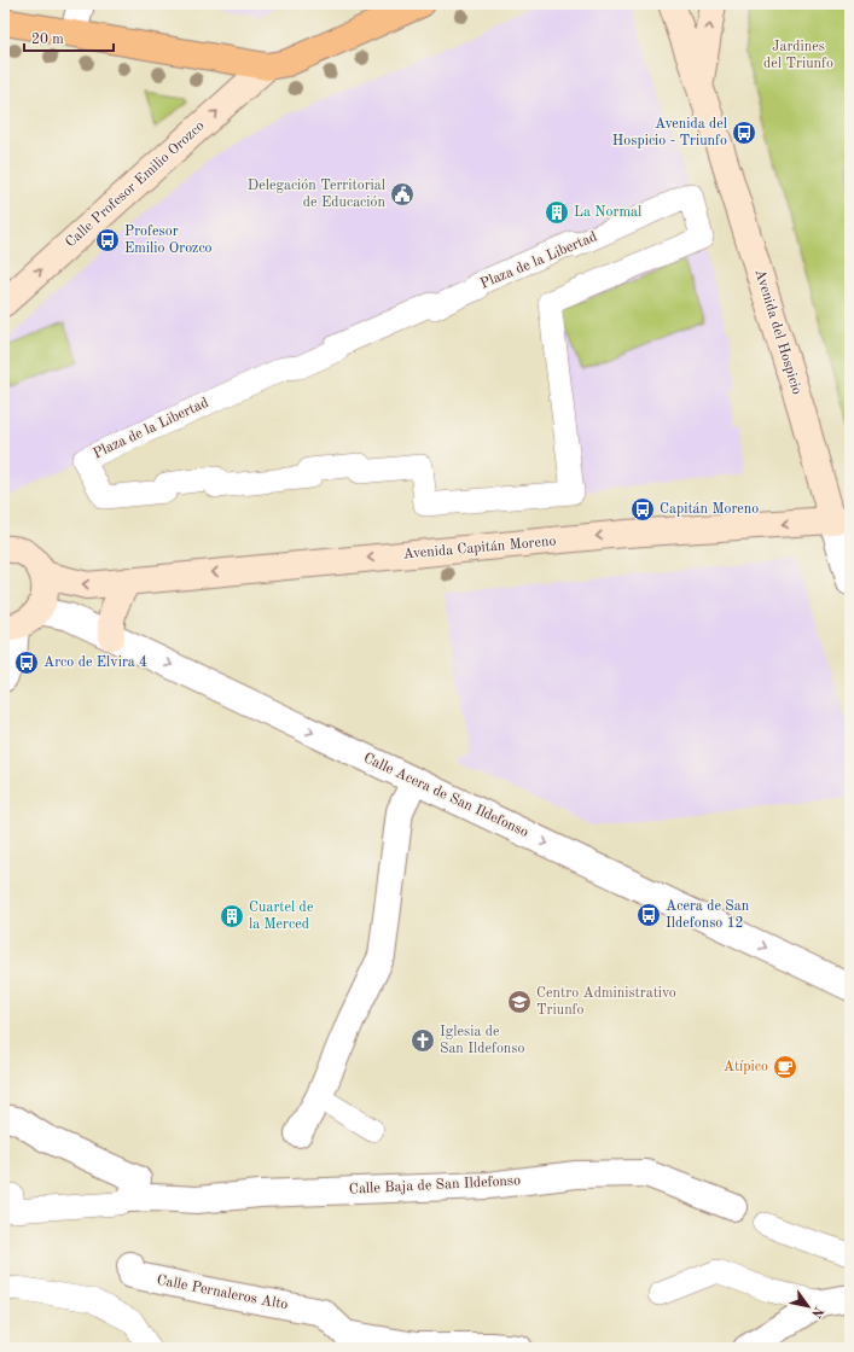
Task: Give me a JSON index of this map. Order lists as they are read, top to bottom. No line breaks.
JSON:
{"streets":{"main road":["Calle Profesor Emilio Orozco","Avenida del Hospicio","Avenida Capitán Moreno"],"street":["Plaza de la Libertad","Calle Acera de San Ildefonso","Calle Baja de San Ildefonso","Calle Pernaleros Alto"]},"crossings":[["Avenida del Hospicio","Avenida Capitán Moreno"]],"one_way":["Calle Profesor Emilio Orozco","Avenida Capitán Moreno","Calle Acera de San Ildefonso"],"parks":["Jardines del Triunfo"],"places":{"bus stop":["Avenida del Hospicio - Triunfo","Profesor Emilio Orozco","Capitán Moreno","Arco de Elvira 4","Acera de San Ildefonso 12"],"public building":["Delegación Territorial de Educación"],"building":["La Normal","Cuartel de la Merced"],"school or university":["Centro Administrativo Triunfo"],"church":["Iglesia de San Ildefonso"],"cafe":["Atípico"]},"scale_bar":"20 m","north":"bottom right"}
